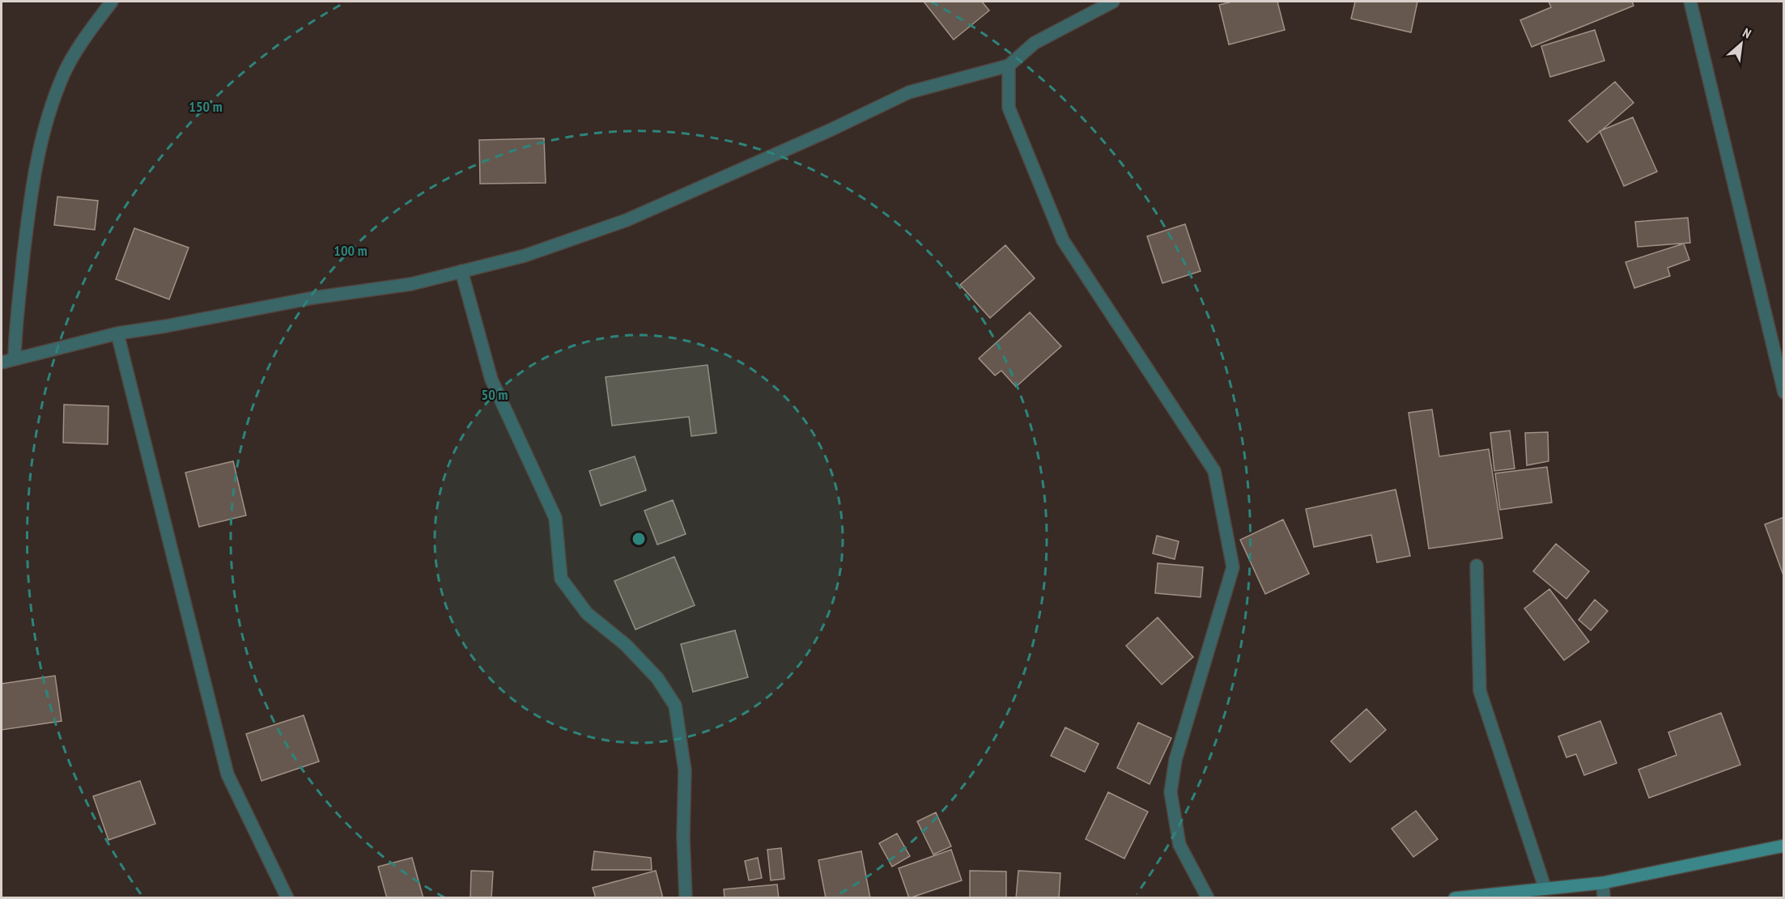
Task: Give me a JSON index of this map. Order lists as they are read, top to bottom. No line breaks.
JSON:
{"north":"top right","rings":["150 m","100 m","50 m"]}
